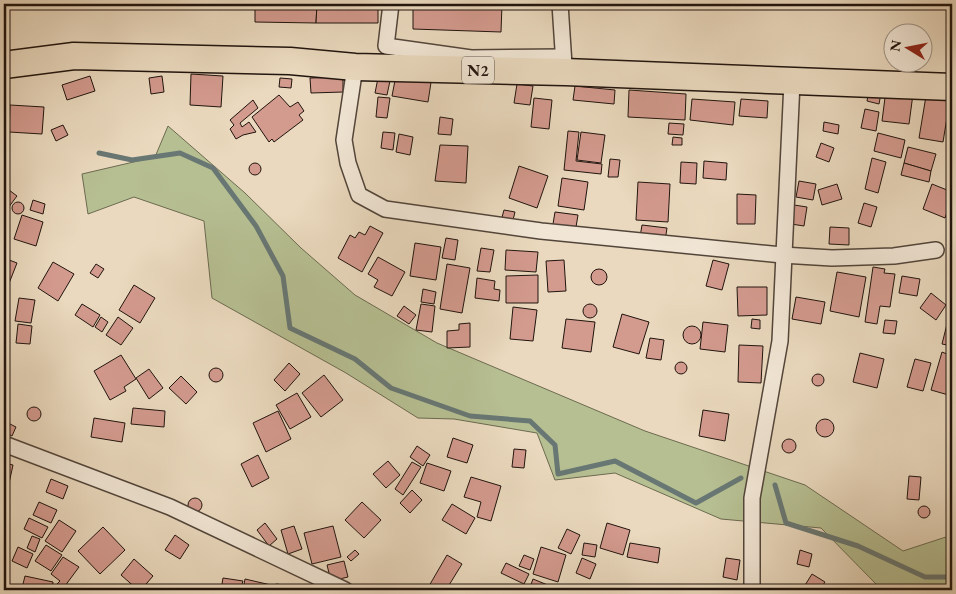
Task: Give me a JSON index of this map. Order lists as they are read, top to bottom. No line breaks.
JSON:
{"streets":{"highway":["N2"]},"north":"left"}
